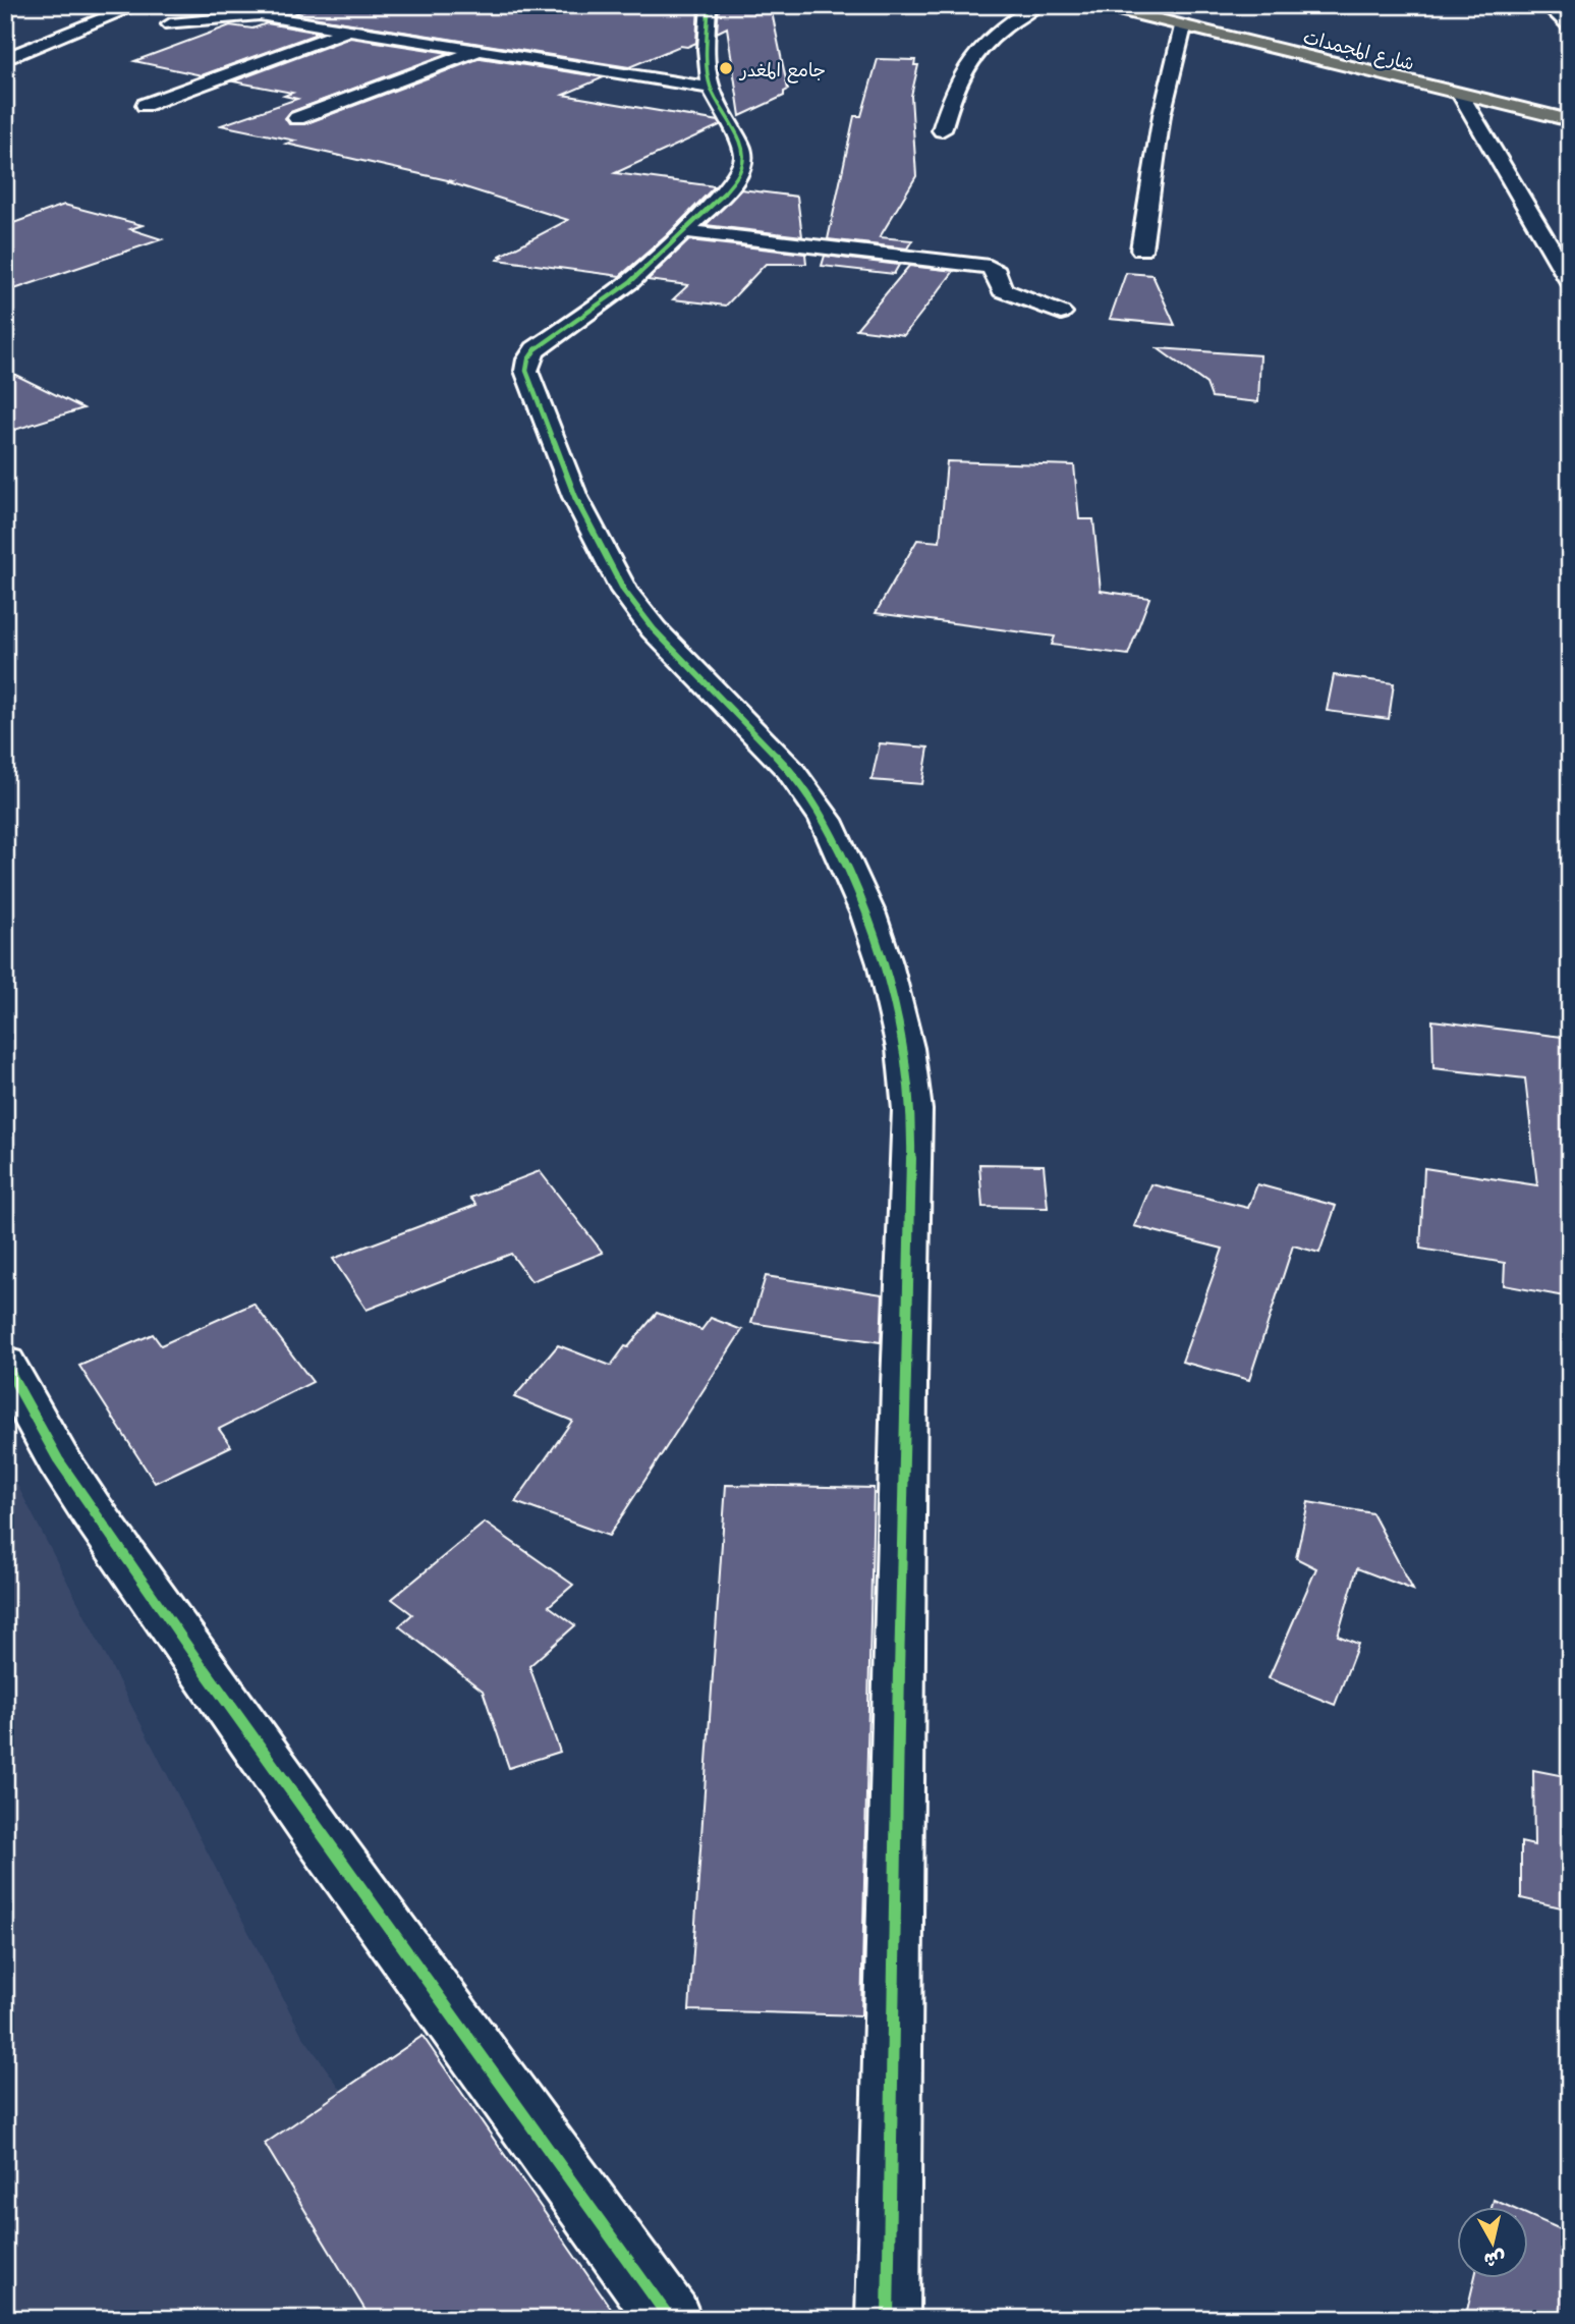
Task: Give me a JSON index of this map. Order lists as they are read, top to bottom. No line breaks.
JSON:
{"streets":{"main road":["شارع المجمدات"]},"places":["جامع المغدر"],"north":"bottom"}
